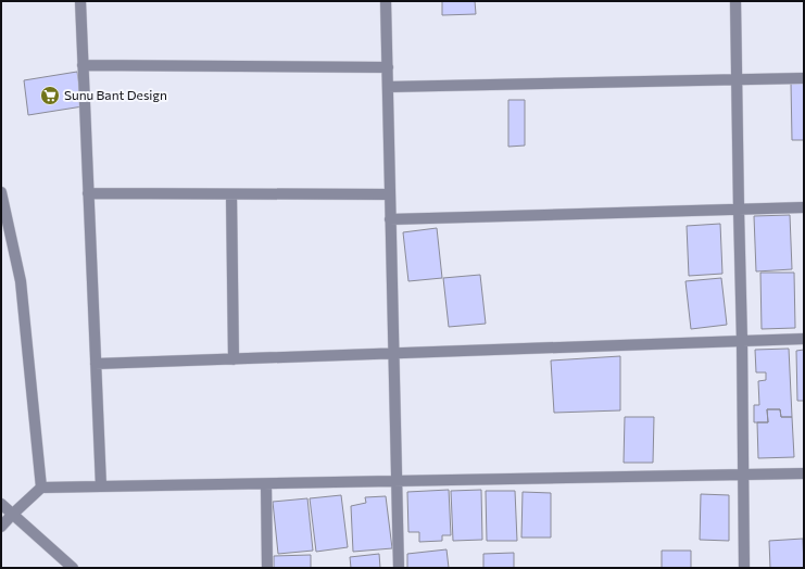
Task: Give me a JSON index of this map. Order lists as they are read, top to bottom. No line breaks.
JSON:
{"places":{"supermarket":["Sunu Bant Design"]}}
